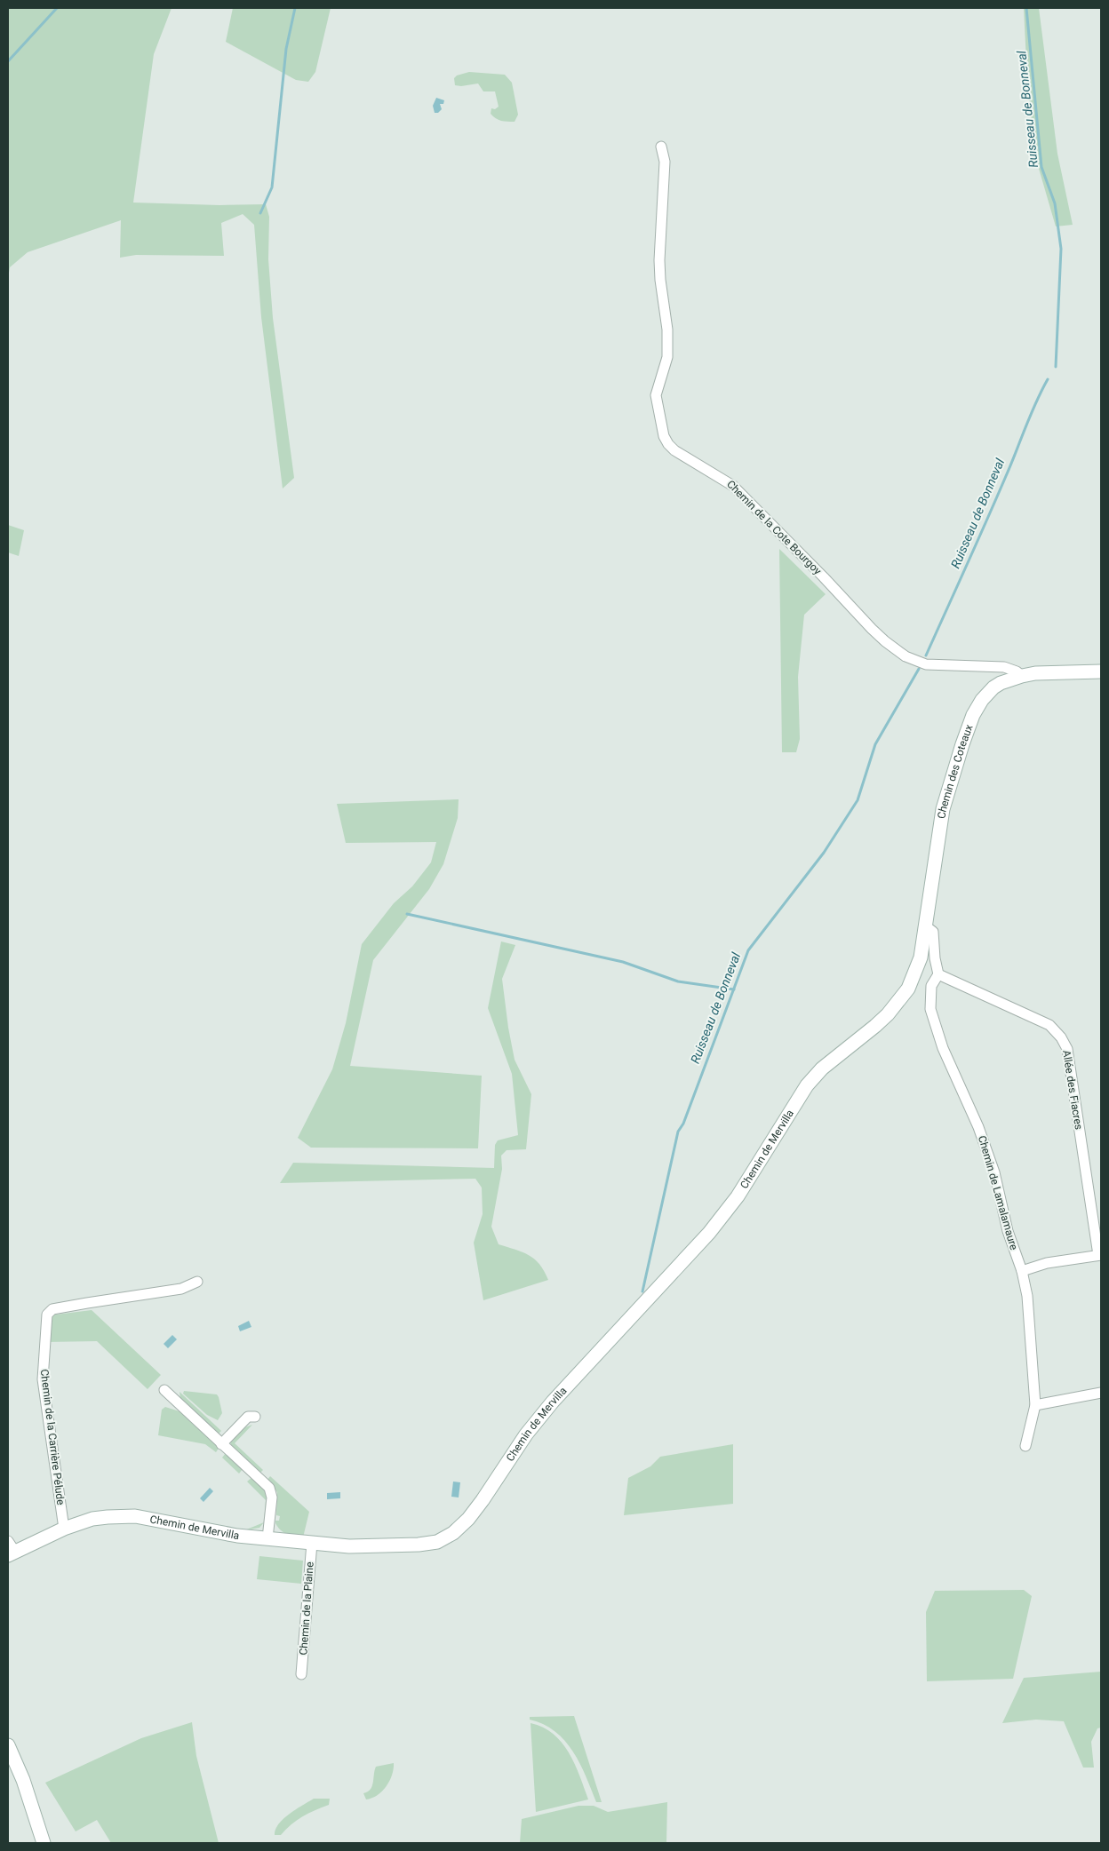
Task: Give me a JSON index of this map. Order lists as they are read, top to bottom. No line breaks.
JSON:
{"streets":{"street":["Chemin de la Cote Bourgoy","Chemin des Coteaux","Allée des Fiacres","Chemin de Mervilla","Chemin de Lamalamaure","Chemin de la Carrière Pélude","Chemin de la Plaine"]},"crossings":[["Chemin de la Cote Bourgoy","Chemin des Coteaux"],["Chemin des Coteaux","Chemin de Mervilla"],["Allée des Fiacres","Chemin de Lamalamaure"],["Chemin de Mervilla","Chemin de la Carrière Pélude"],["Chemin de Mervilla","Chemin de la Plaine"]],"water":["Ruisseau de Bonneval"]}
